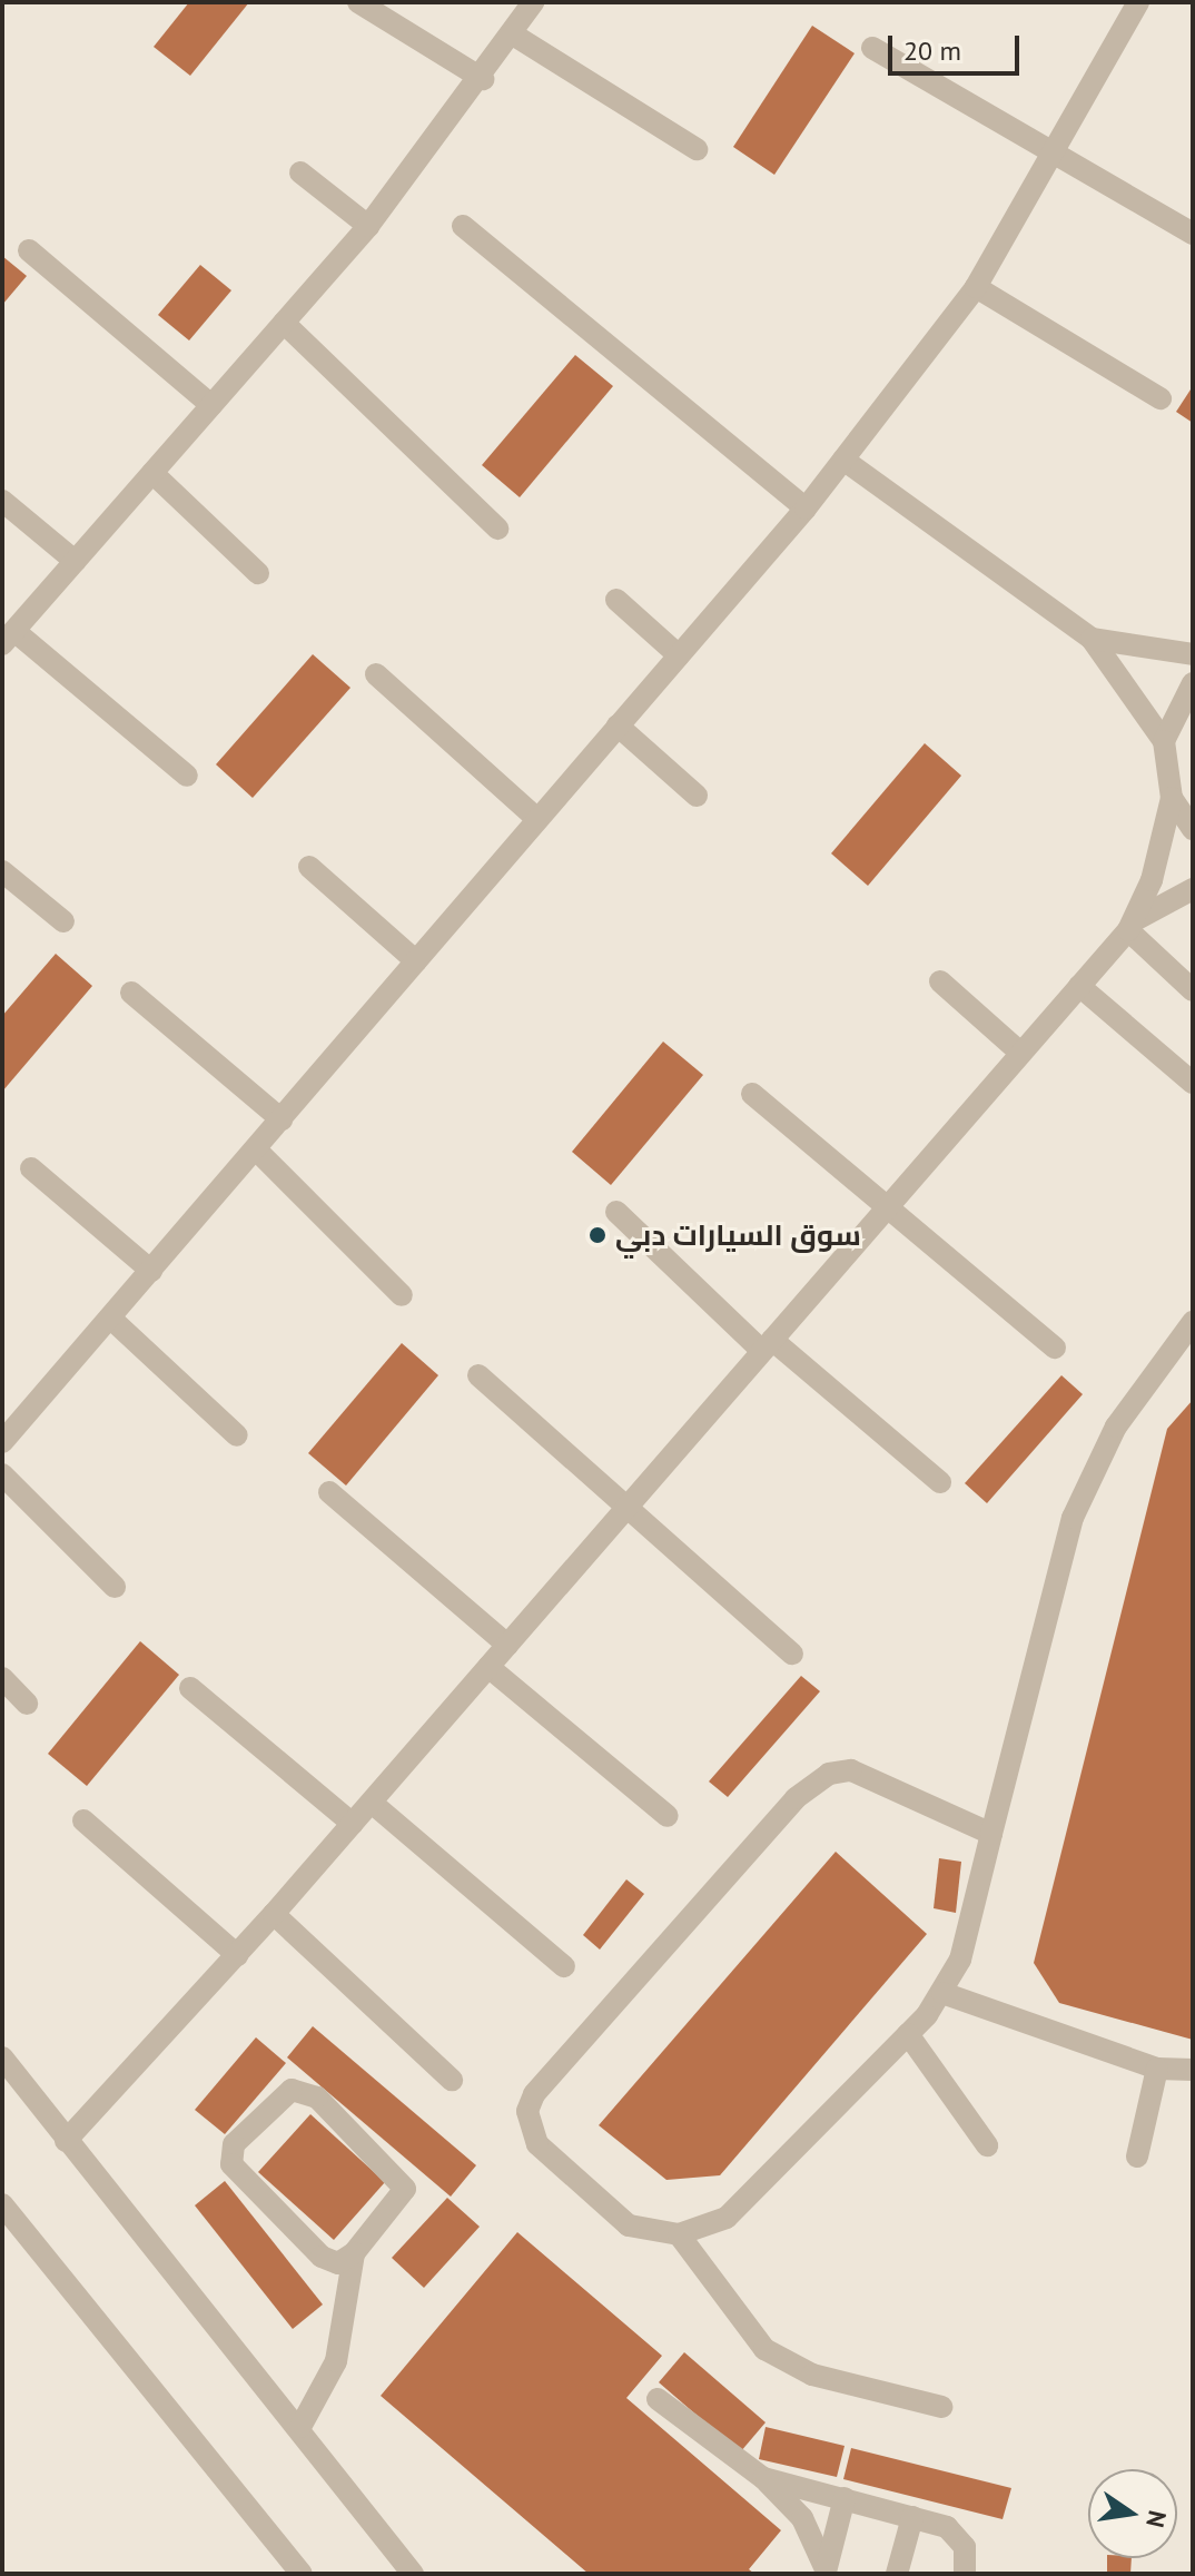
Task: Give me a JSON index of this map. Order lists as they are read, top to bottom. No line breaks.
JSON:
{"places":["سوق السيارات دبي"],"scale_bar":"20 m","north":"right"}
